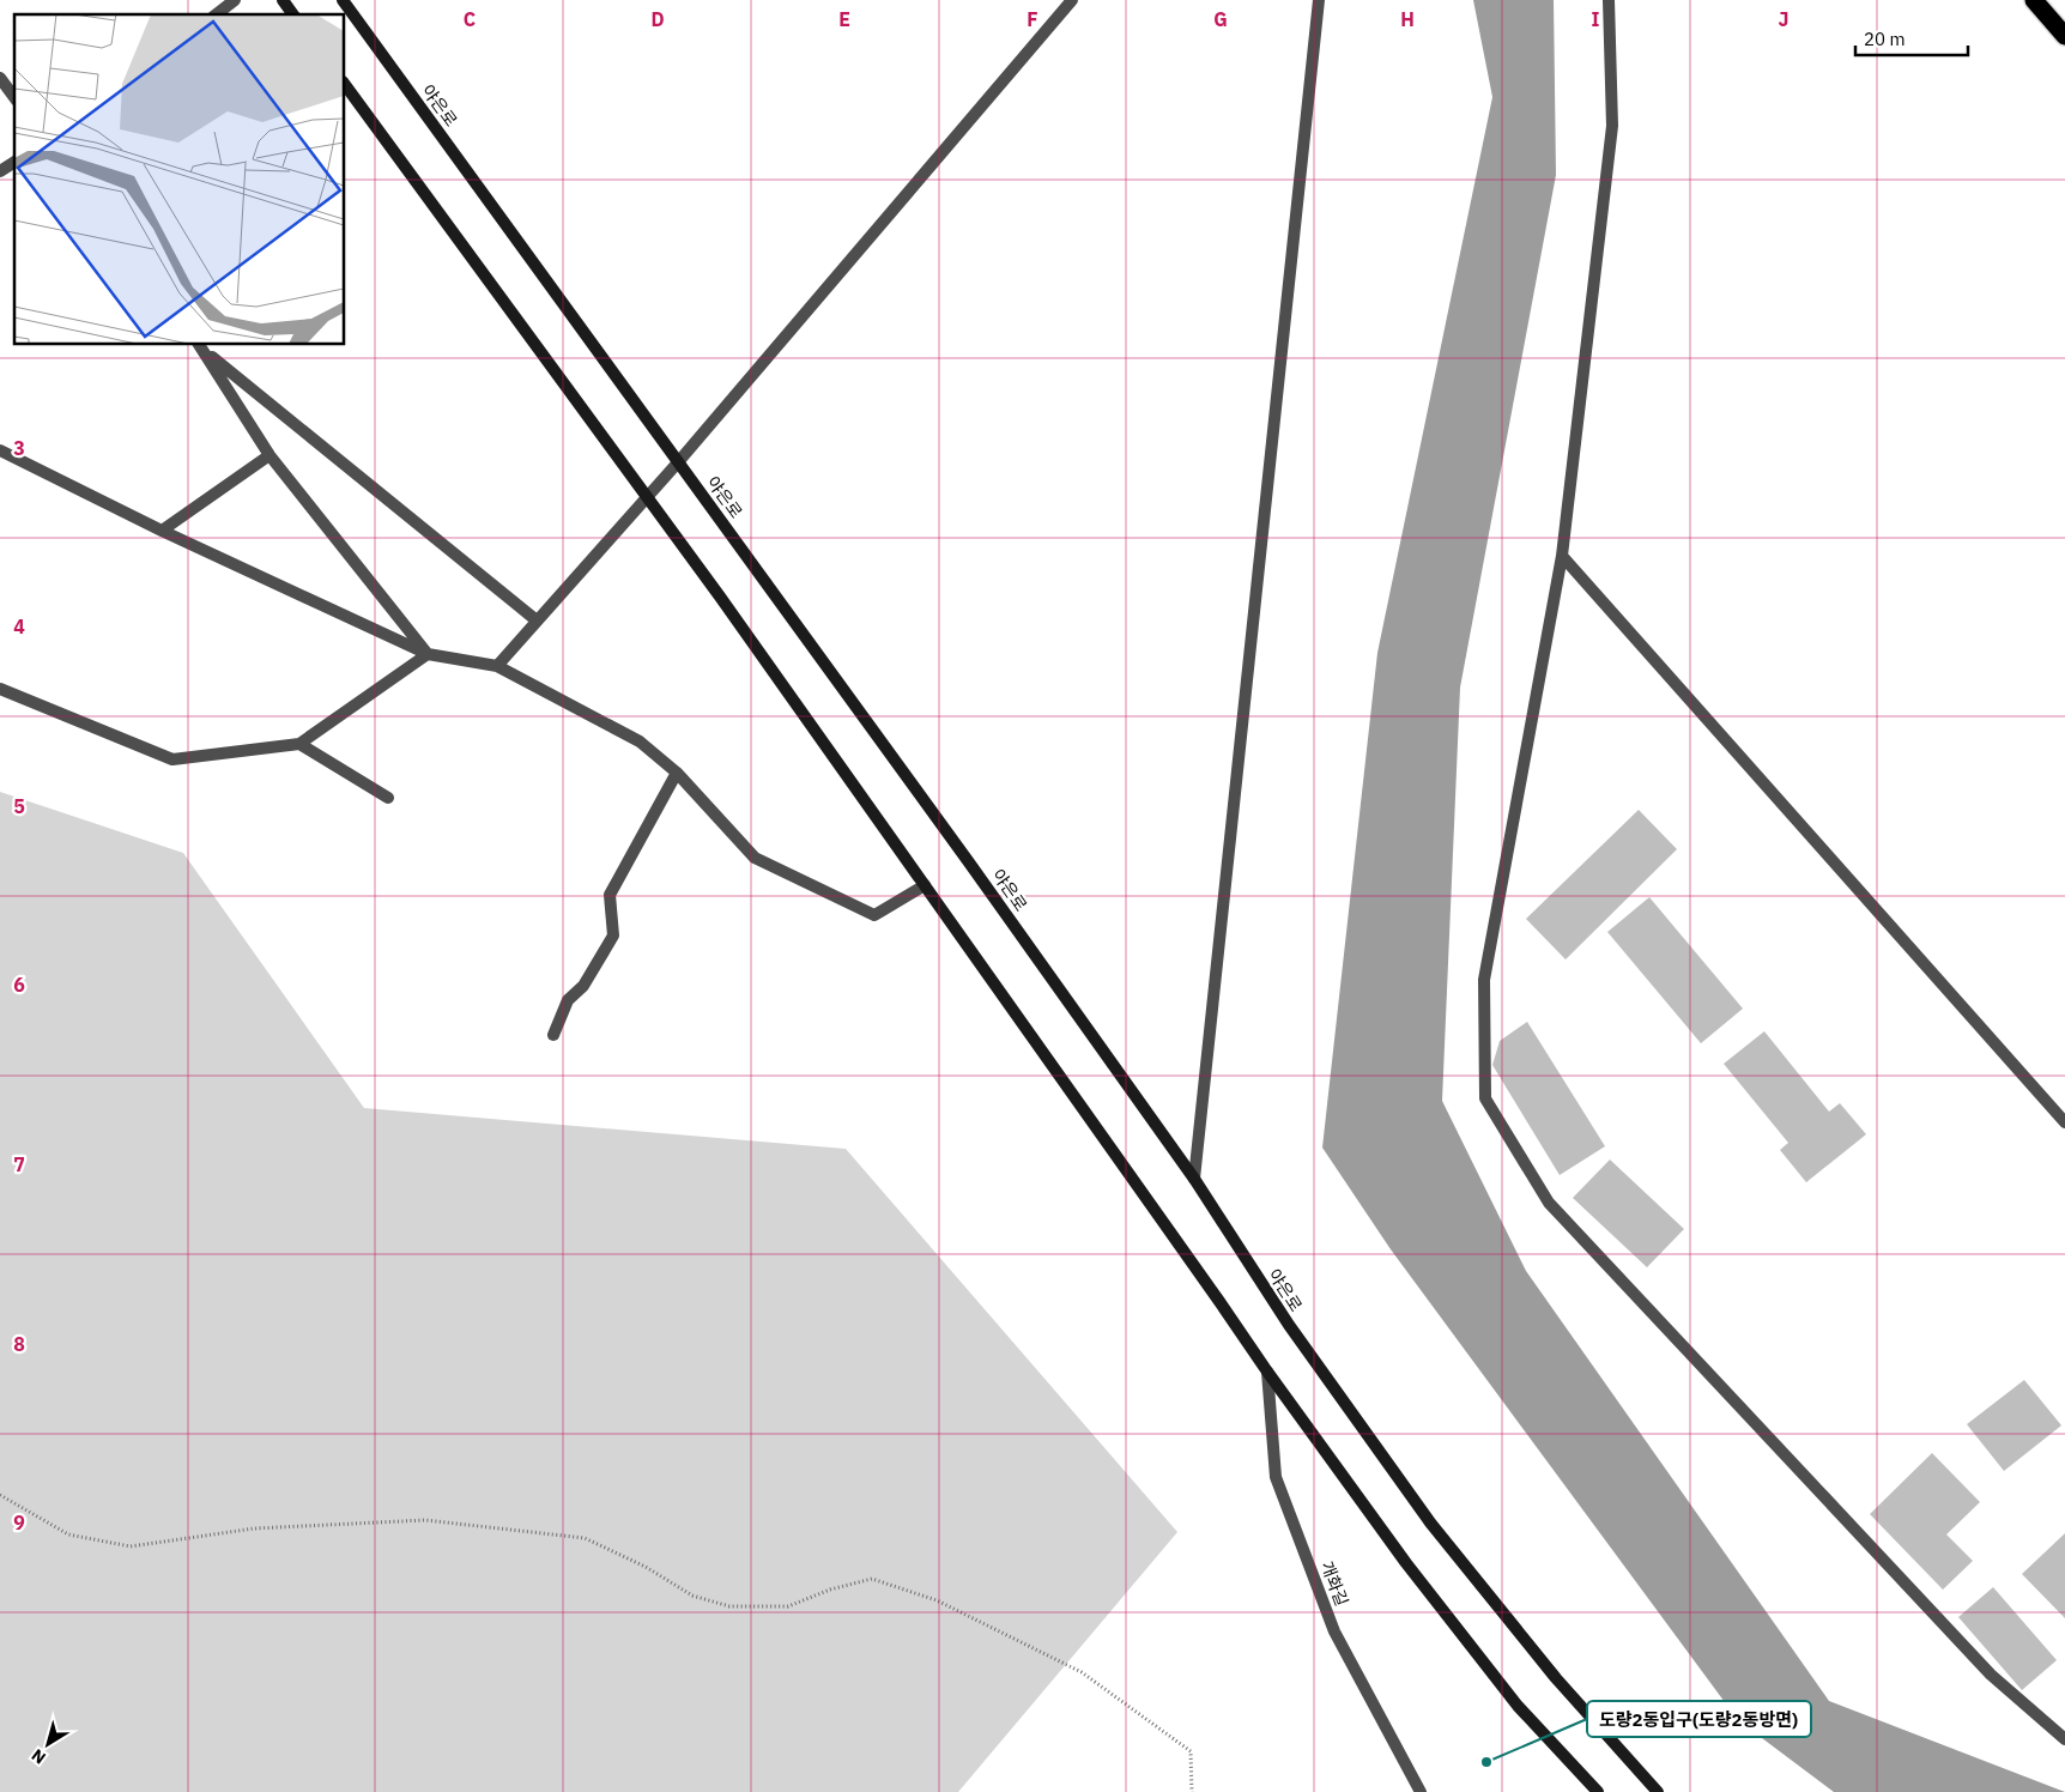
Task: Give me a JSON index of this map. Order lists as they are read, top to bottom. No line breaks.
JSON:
{"streets":{"street":["야은로","개화길"]},"places":["도량2동입구(도량2동방면)"],"scale_bar":"20 m","north":"bottom left","grid":{"columns":["C","D","E","F","G","H","I","J"],"rows":["3","4","5","6","7","8","9"]}}
